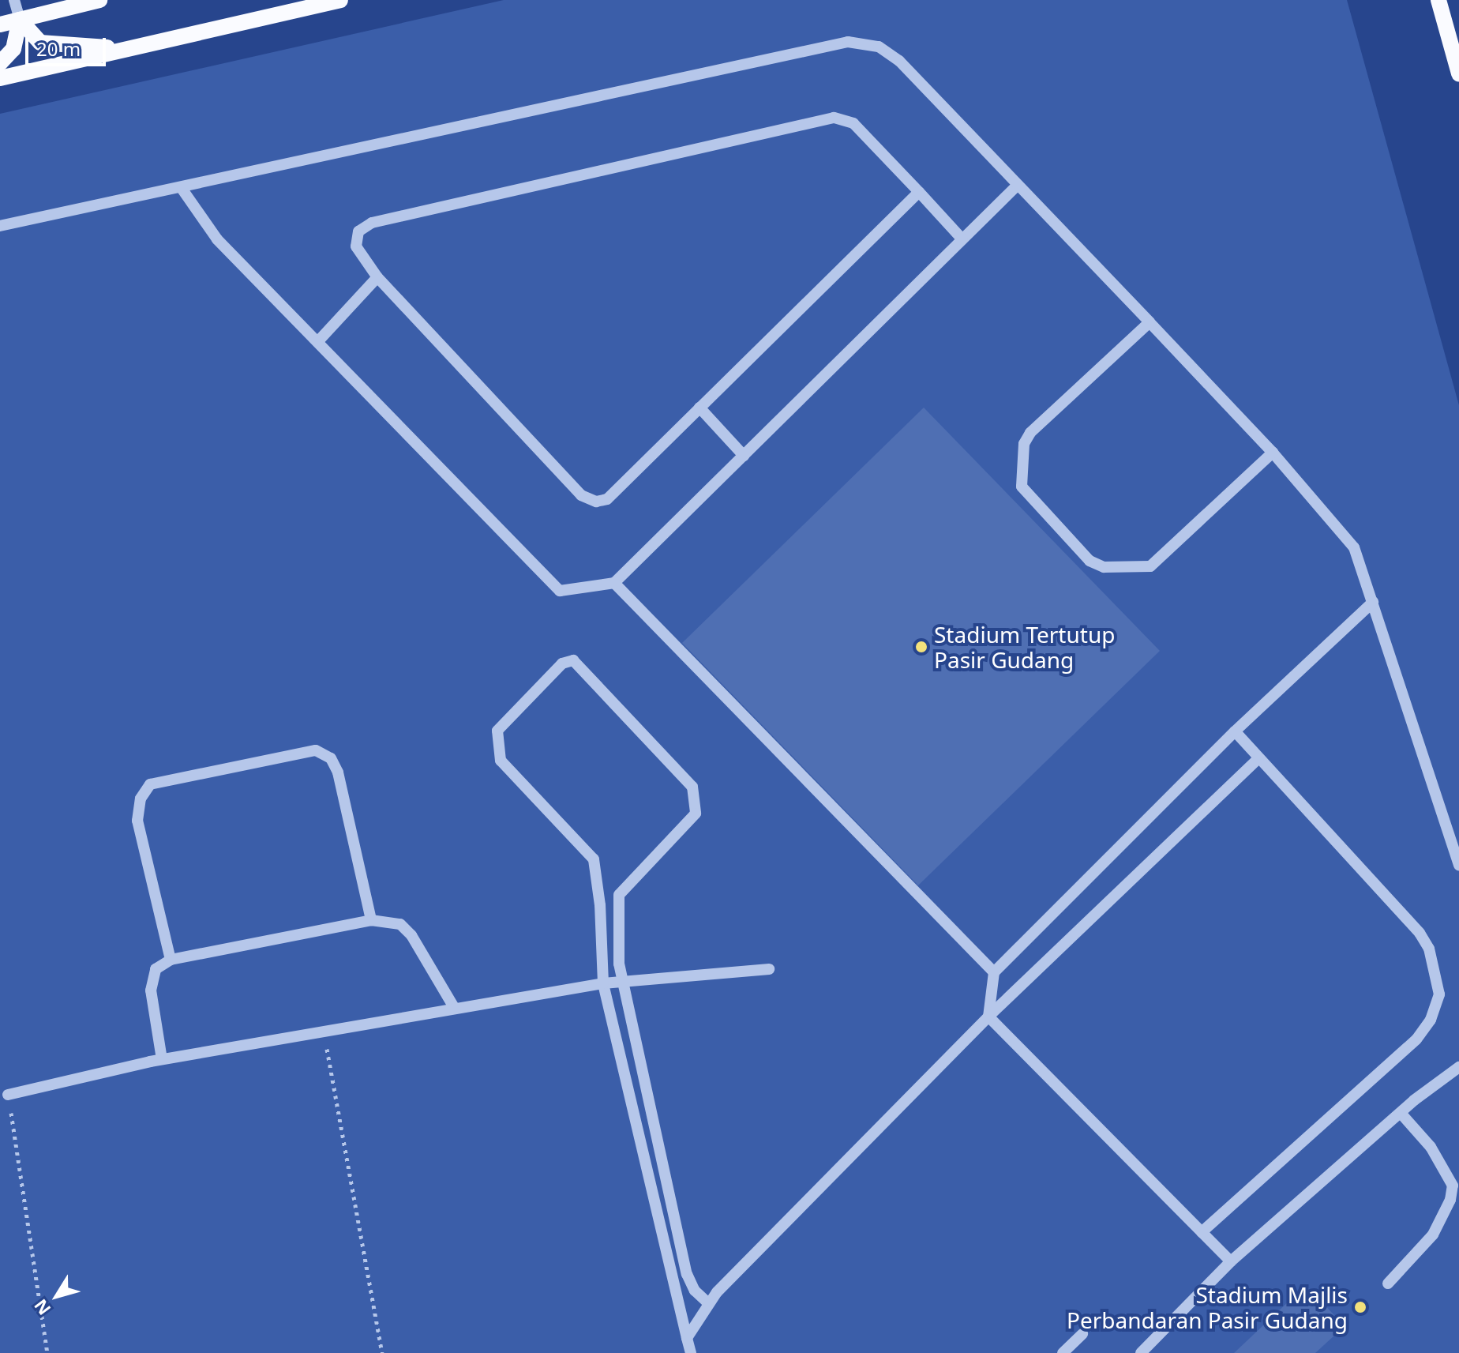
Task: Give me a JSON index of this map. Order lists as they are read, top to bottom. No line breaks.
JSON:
{"places":["Stadium Tertutup Pasir Gudang","Stadium Majlis Perbandaran Pasir Gudang"],"scale_bar":"20 m","north":"bottom left"}
